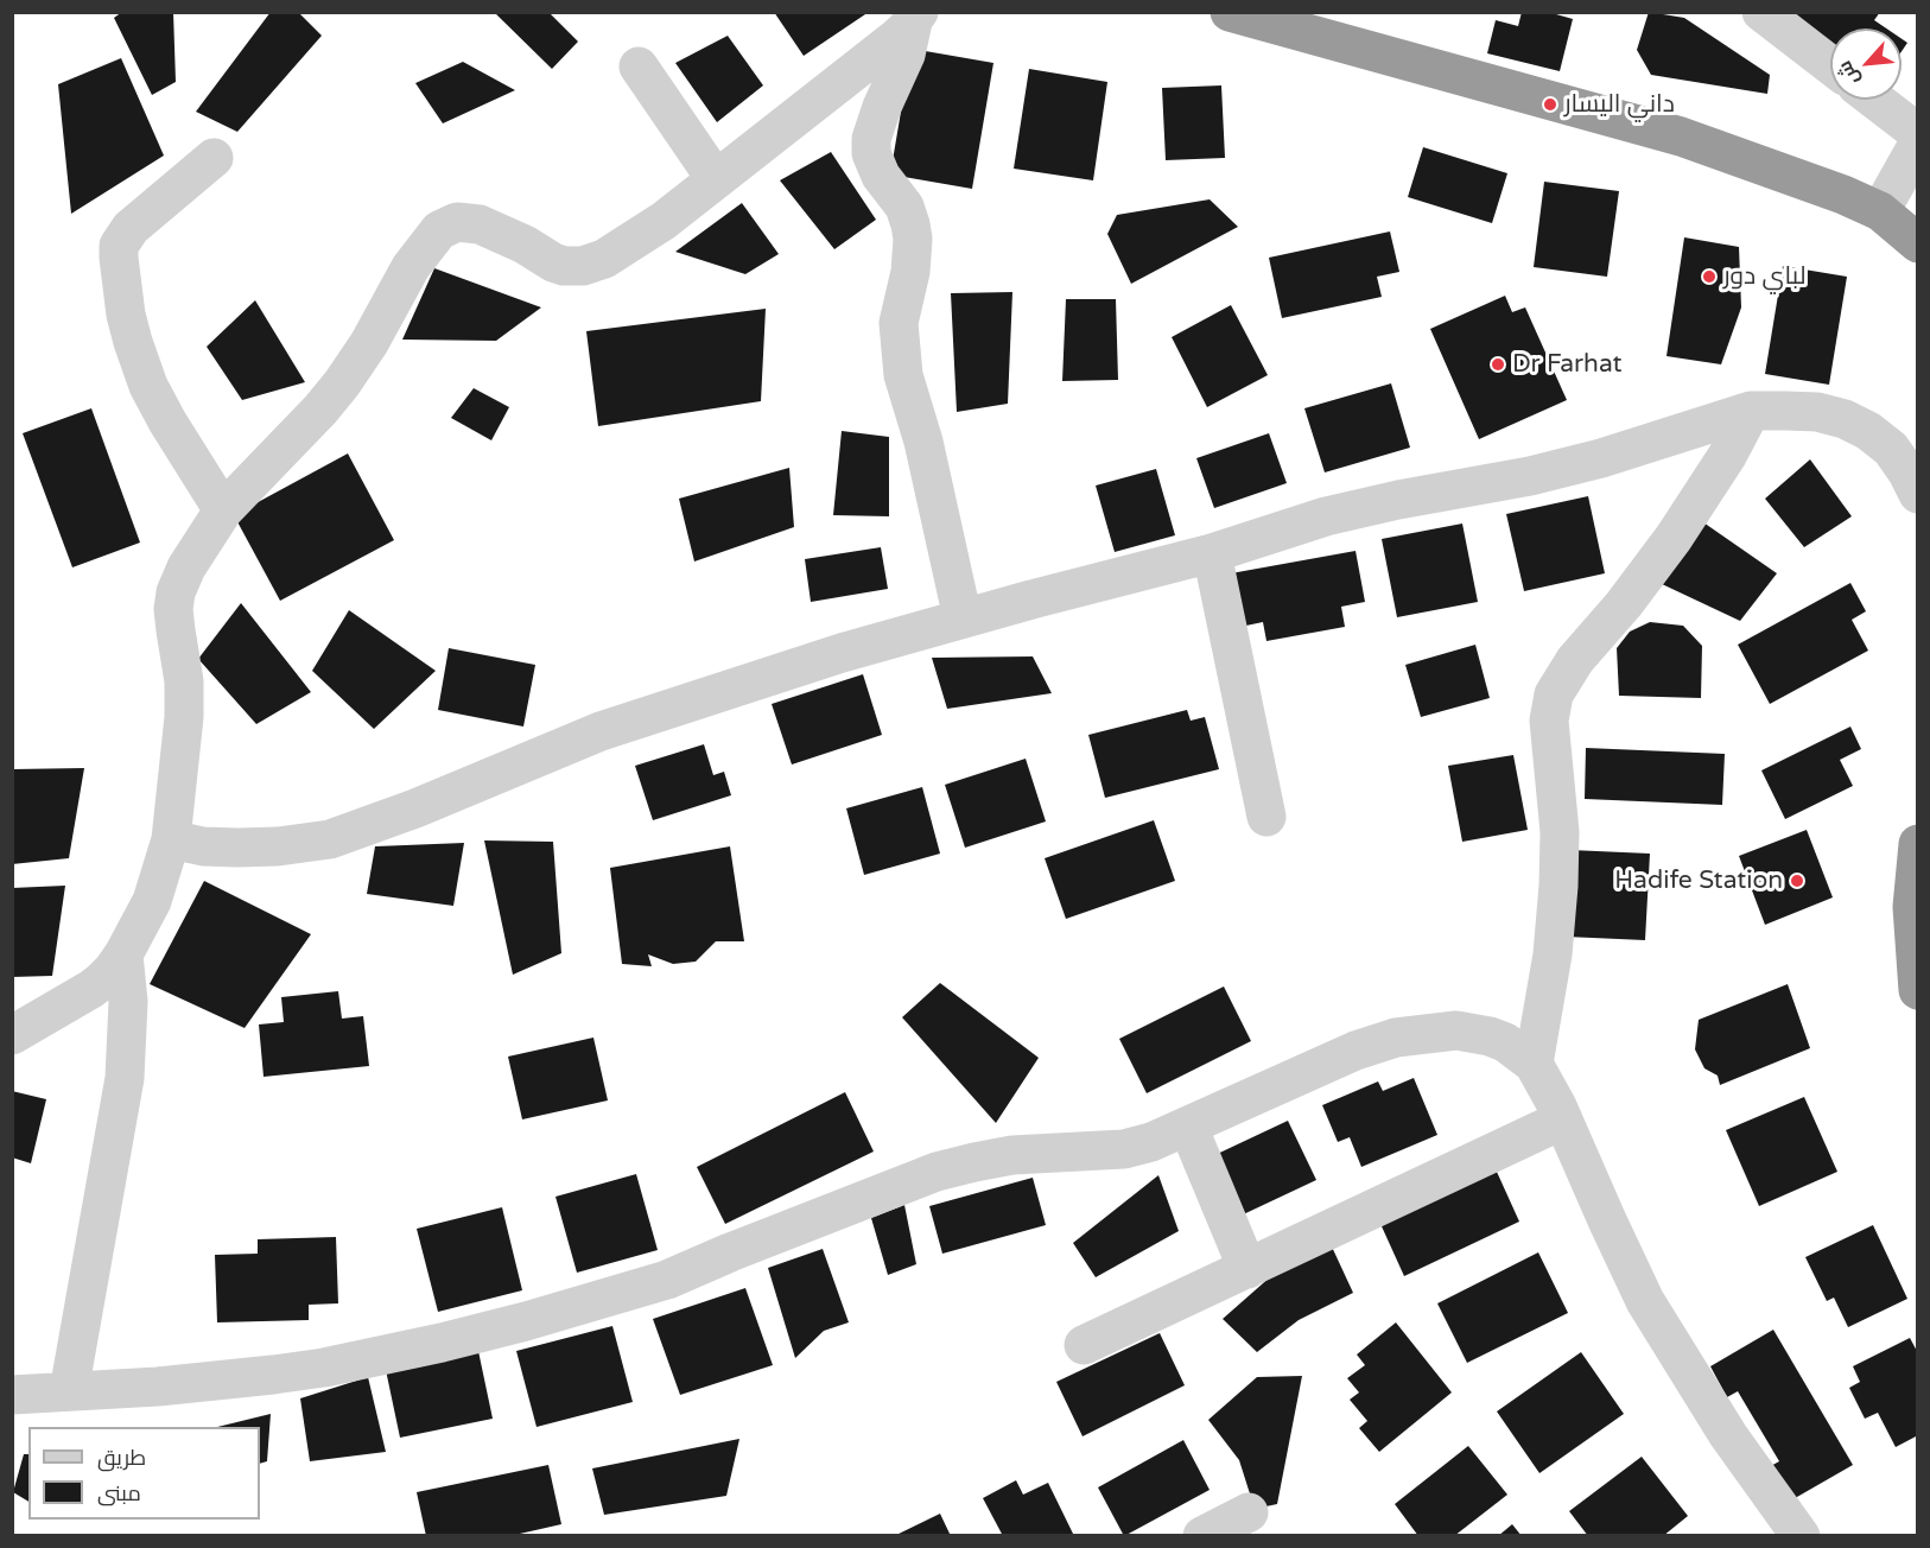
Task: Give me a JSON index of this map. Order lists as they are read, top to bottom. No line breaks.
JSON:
{"places":["داني اليسار","لباي دور","Dr Farhat","Hadife Station"],"legend":["طريق","مبنى"],"north":"bottom left"}
